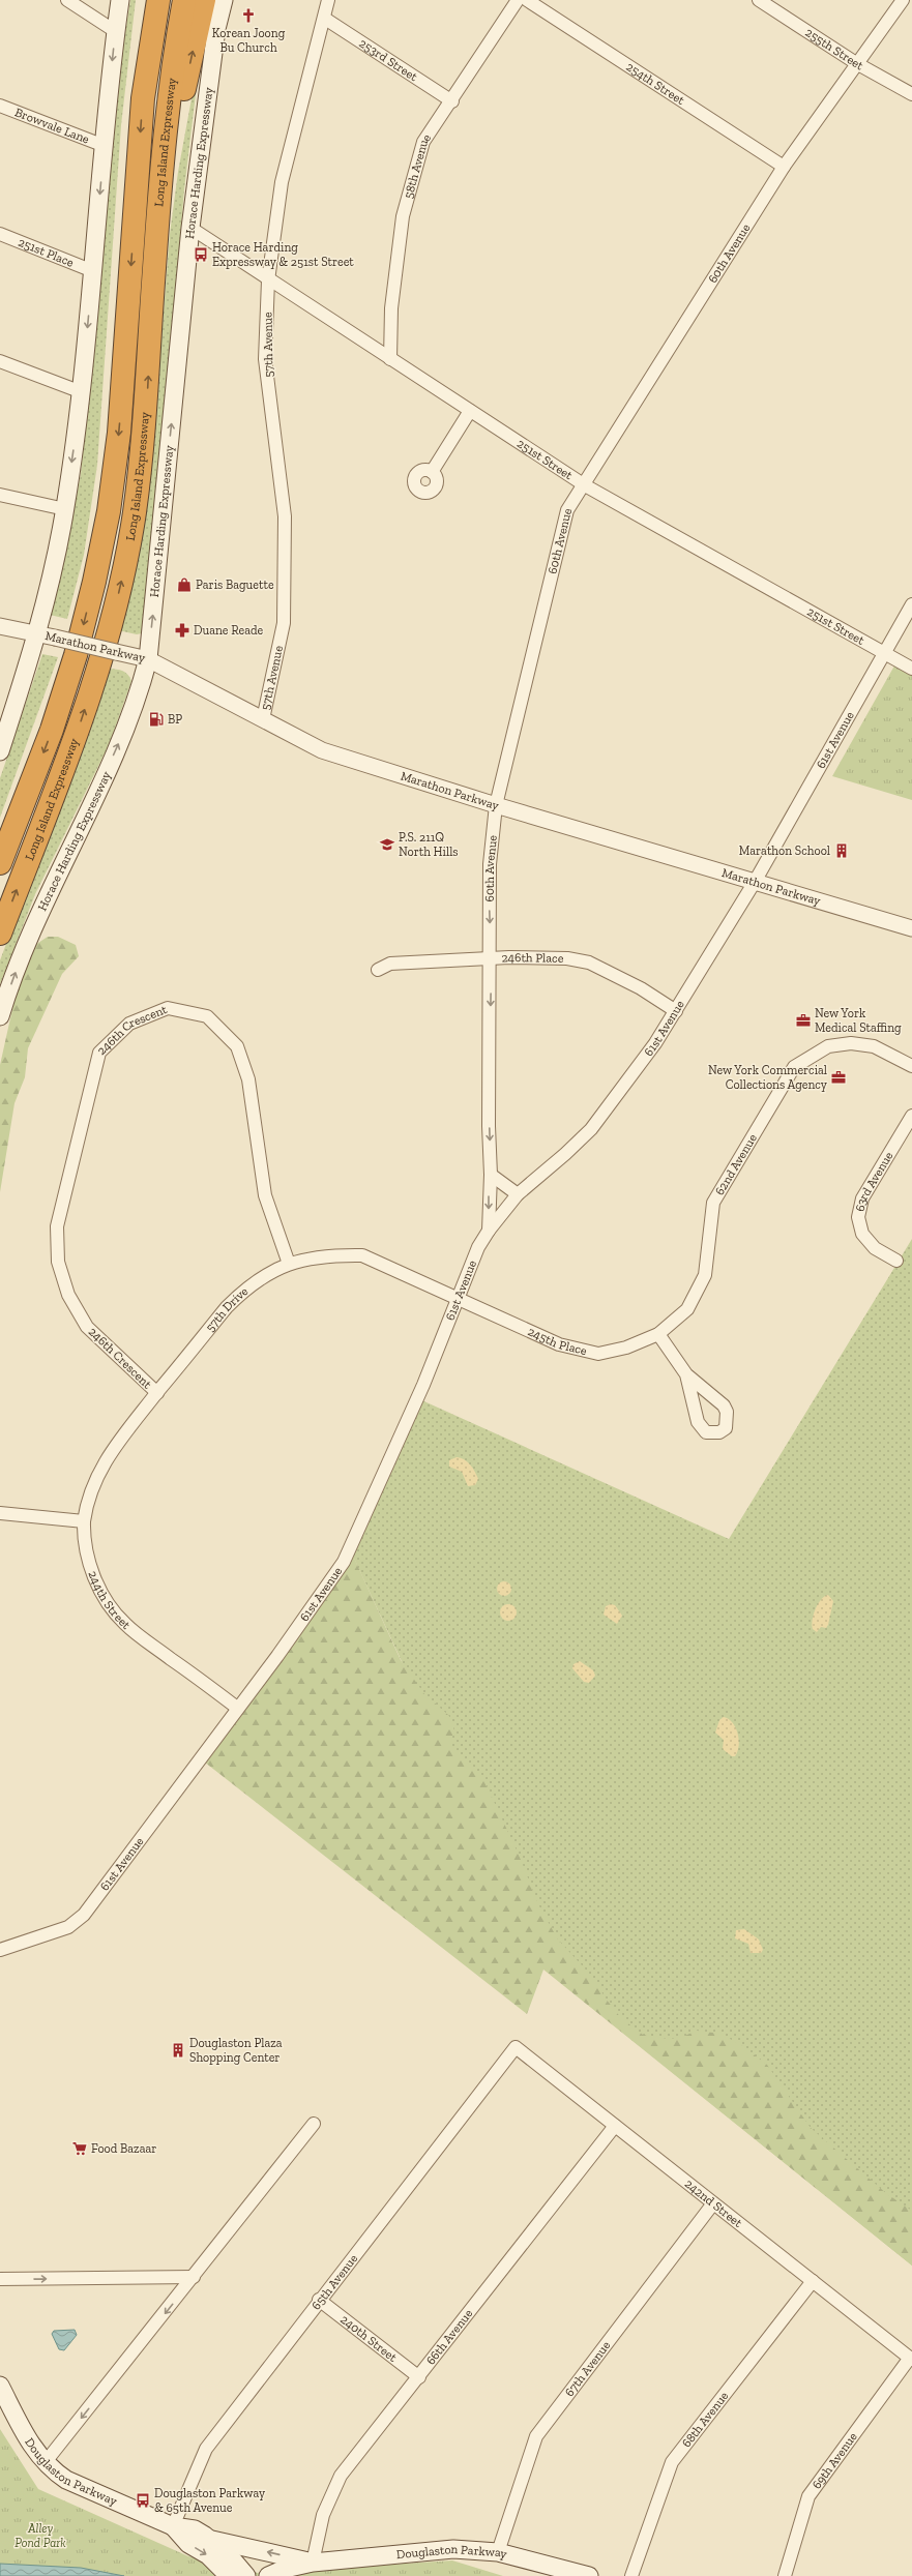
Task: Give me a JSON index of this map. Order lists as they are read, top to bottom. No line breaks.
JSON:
{"streets":{"highway":["Long Island Expressway"],"main road":["Horace Harding Expressway","Douglaston Parkway"],"street":["255th Street","253rd Street","254th Street","Browvale Lane","58th Avenue","251st Place","60th Avenue","57th Avenue","251st Street","Marathon Parkway","61st Avenue","246th Place","246th Crescent","62nd Avenue","63rd Avenue","57th Drive","245th Place","244th Street","242nd Street","65th Avenue","66th Avenue","240th Street","67th Avenue","68th Avenue","69th Avenue"]},"crossings":[["255th Street","60th Avenue"],["253rd Street","58th Avenue"],["253rd Street","57th Avenue"],["254th Street","60th Avenue"],["Horace Harding Expressway","251st Street"],["Horace Harding Expressway","Marathon Parkway"],["58th Avenue","251st Street"],["60th Avenue","251st Street"],["60th Avenue","Marathon Parkway"],["60th Avenue","61st Avenue"],["60th Avenue","246th Place"],["57th Avenue","251st Street"],["57th Avenue","Marathon Parkway"],["251st Street","61st Avenue"],["Marathon Parkway","61st Avenue"],["61st Avenue","246th Place"],["61st Avenue","57th Drive"],["61st Avenue","245th Place"],["61st Avenue","244th Street"],["246th Crescent","57th Drive"],["62nd Avenue","245th Place"],["57th Drive","245th Place"],["57th Drive","244th Street"],["242nd Street","65th Avenue"],["242nd Street","66th Avenue"],["242nd Street","67th Avenue"],["242nd Street","68th Avenue"],["242nd Street","69th Avenue"],["65th Avenue","240th Street"],["65th Avenue","Douglaston Parkway"],["66th Avenue","240th Street"],["66th Avenue","Douglaston Parkway"],["67th Avenue","Douglaston Parkway"]],"parks":["Alley Pond Park"],"places":{"church":["Korean Joong Bu Church"],"bus stop":["Horace Harding Expressway & 251st Street","Douglaston Parkway & 65th Avenue"],"shop":["Paris Baguette"],"pharmacy":["Duane Reade"],"fuel station":["BP"],"school or university":["P.S. 211Q North Hills"],"building":["Marathon School","Douglaston Plaza Shopping Center"],"office":["New York Medical Staffing","New York Commercial Collections Agency"],"supermarket":["Food Bazaar"]}}
